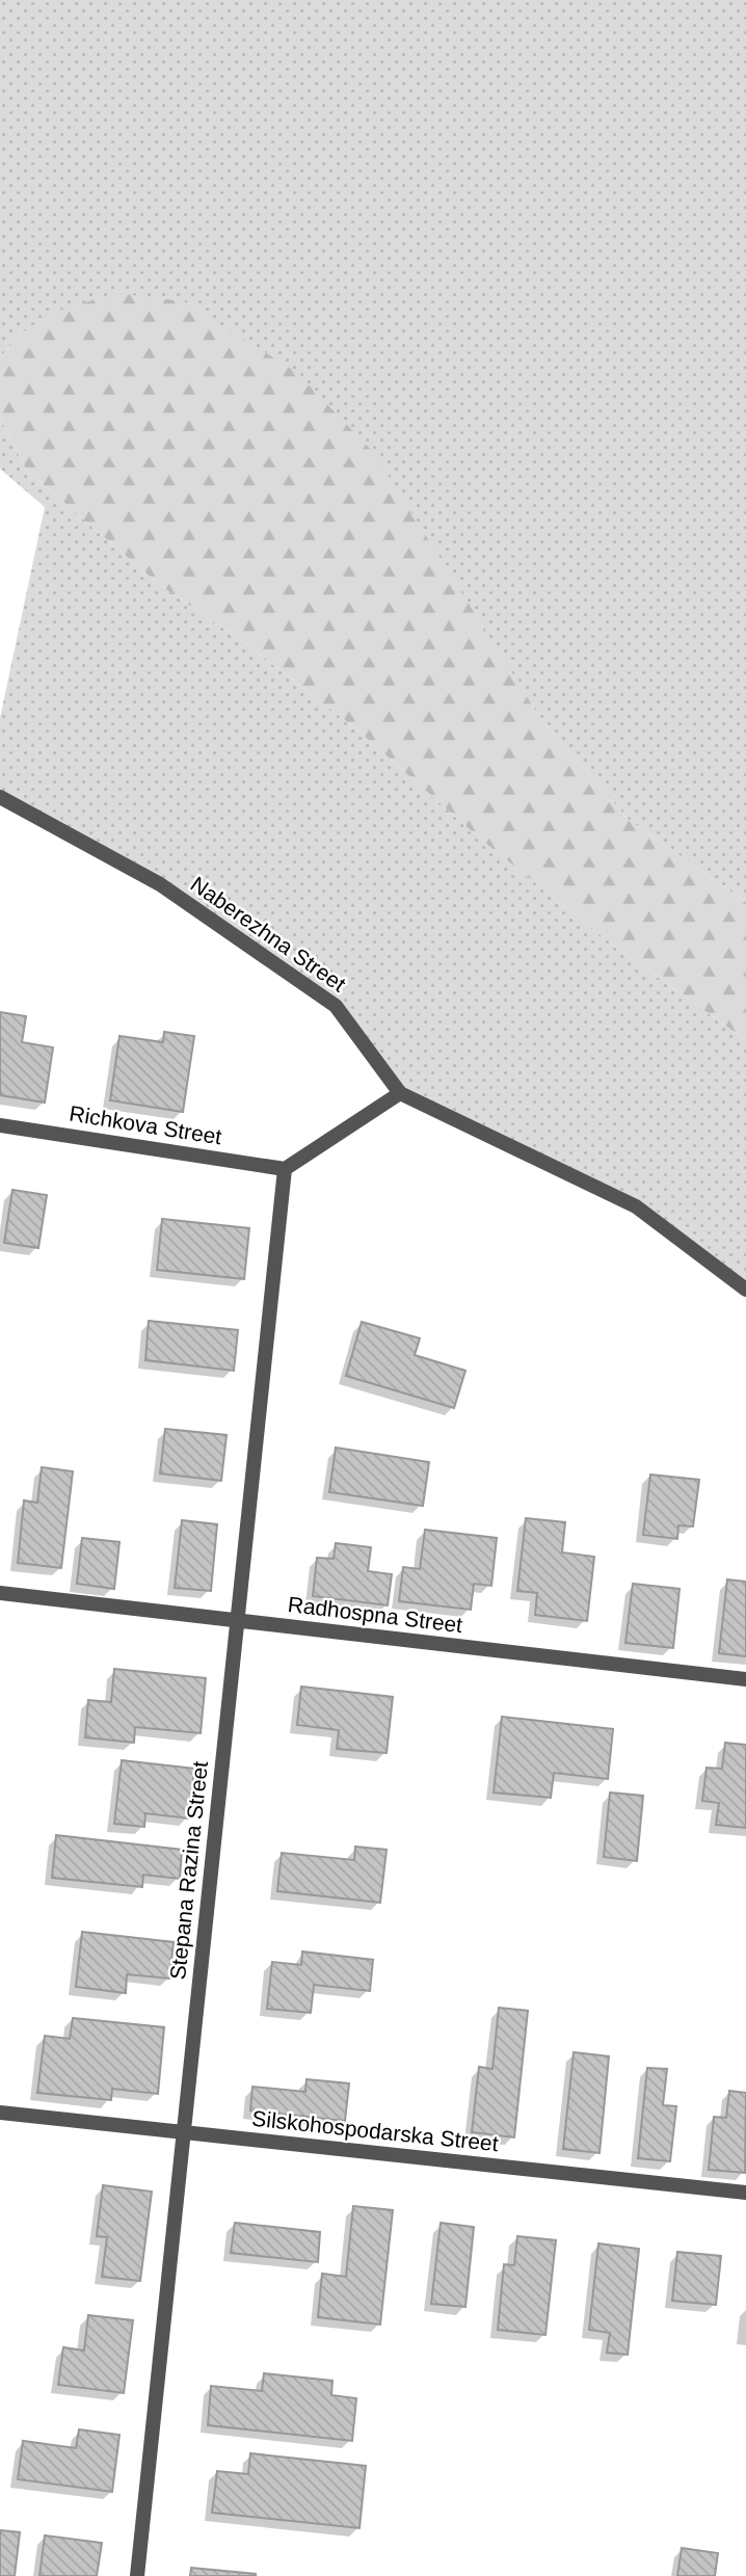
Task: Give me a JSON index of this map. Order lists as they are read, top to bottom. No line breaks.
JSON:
{"streets":{"street":["Naberezhna Street","Richkova Street","Radhospna Street","Stepana Razina Street","Silskohospodarska Street"]},"crossings":[["Richkova Street","Stepana Razina Street"],["Radhospna Street","Stepana Razina Street"],["Stepana Razina Street","Silskohospodarska Street"]]}
